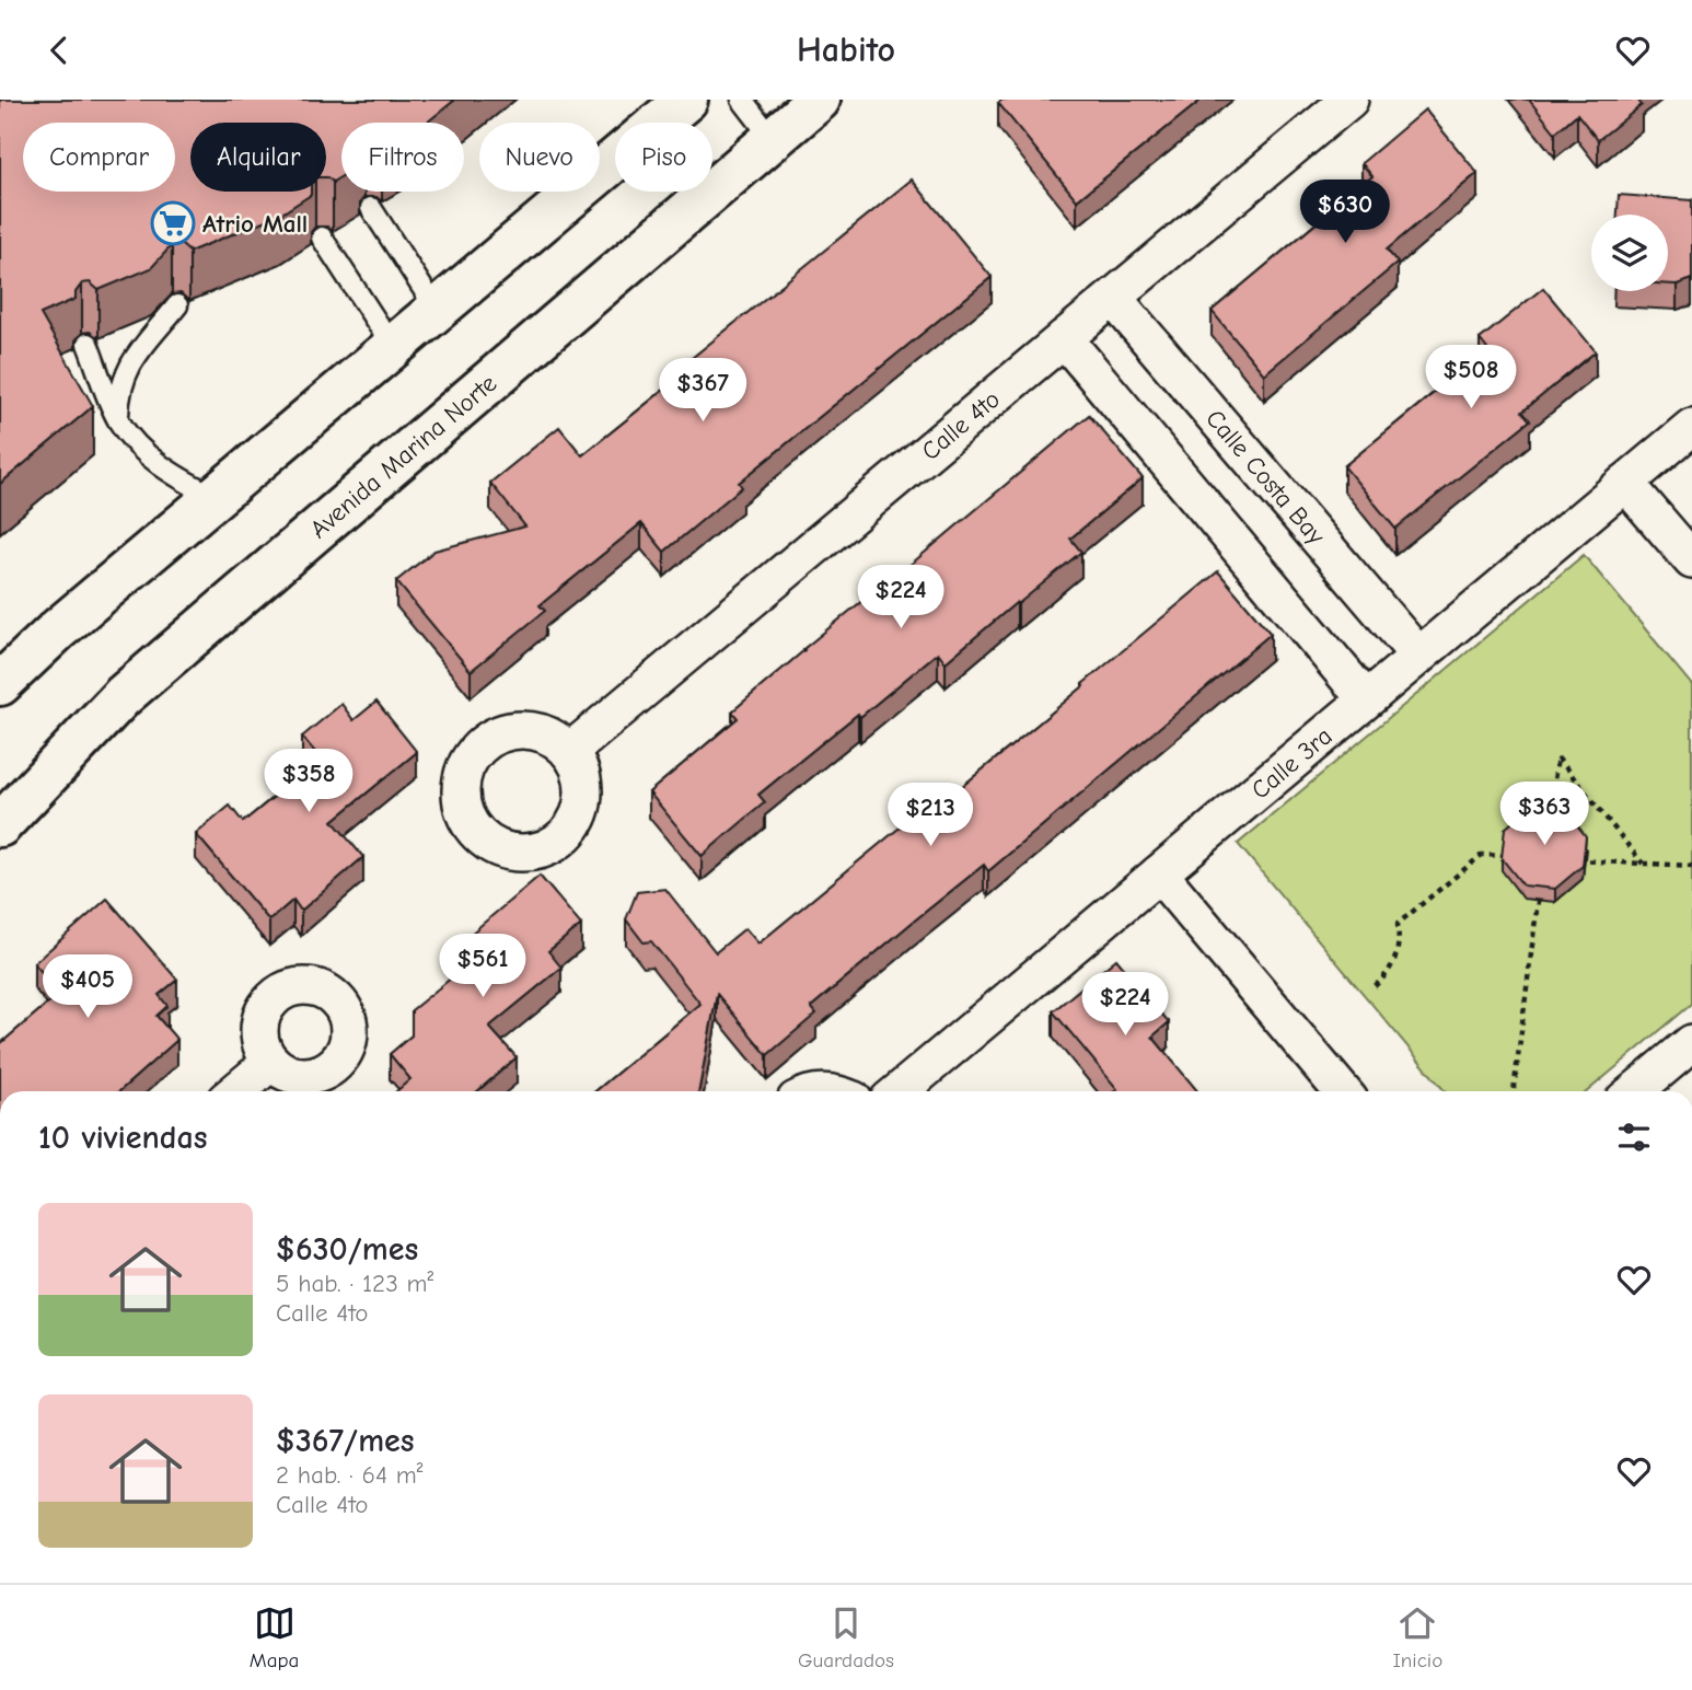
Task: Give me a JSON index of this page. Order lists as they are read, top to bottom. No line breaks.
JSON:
{"streets":{"main road":["Avenida Marina Norte"],"street":["Calle 4to","Calle Costa Bay","Calle 3ra"]},"crossings":[["Calle 4to","Calle Costa Bay"],["Calle Costa Bay","Calle 3ra"]],"places":{"supermarket":["Atrio Mall"]},"page":{"header":"Habito","chip":["Comprar","Alquilar","Filtros","Nuevo","Piso"],"price":["$630","$508","$367","$224","$358","$363","$213","$561","$405","$224"],"heading":"10 viviendas","list":[{"name":"$630/mes","note":"5 hab. · 123 m² · Calle 4to"},{"name":"$367/mes","note":"2 hab. · 64 m² · Calle 4to"}],"tabs":["Mapa","Guardados","Inicio"]}}
